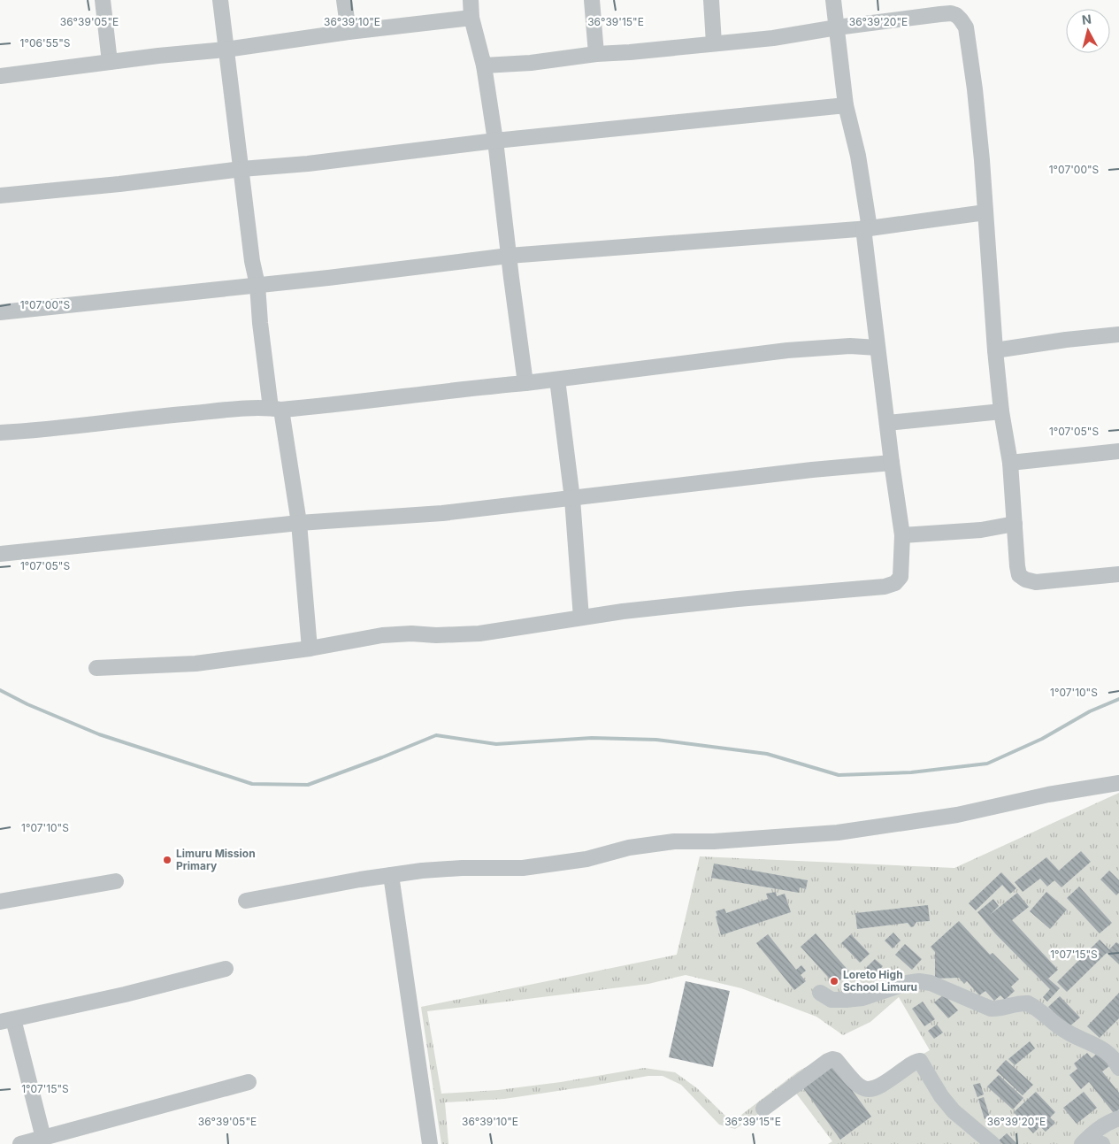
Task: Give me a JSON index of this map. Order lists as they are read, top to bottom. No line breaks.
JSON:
{"places":["Limuru Mission Primary","Loreto High School Limuru"],"north":"top","coordinates":["36°39'05\"E","36°39'10\"E","36°39'15\"E","36°39'20\"E","1°06'55\"S","1°07'00\"S","1°07'05\"S","1°07'10\"S","1°07'15\"S"]}
